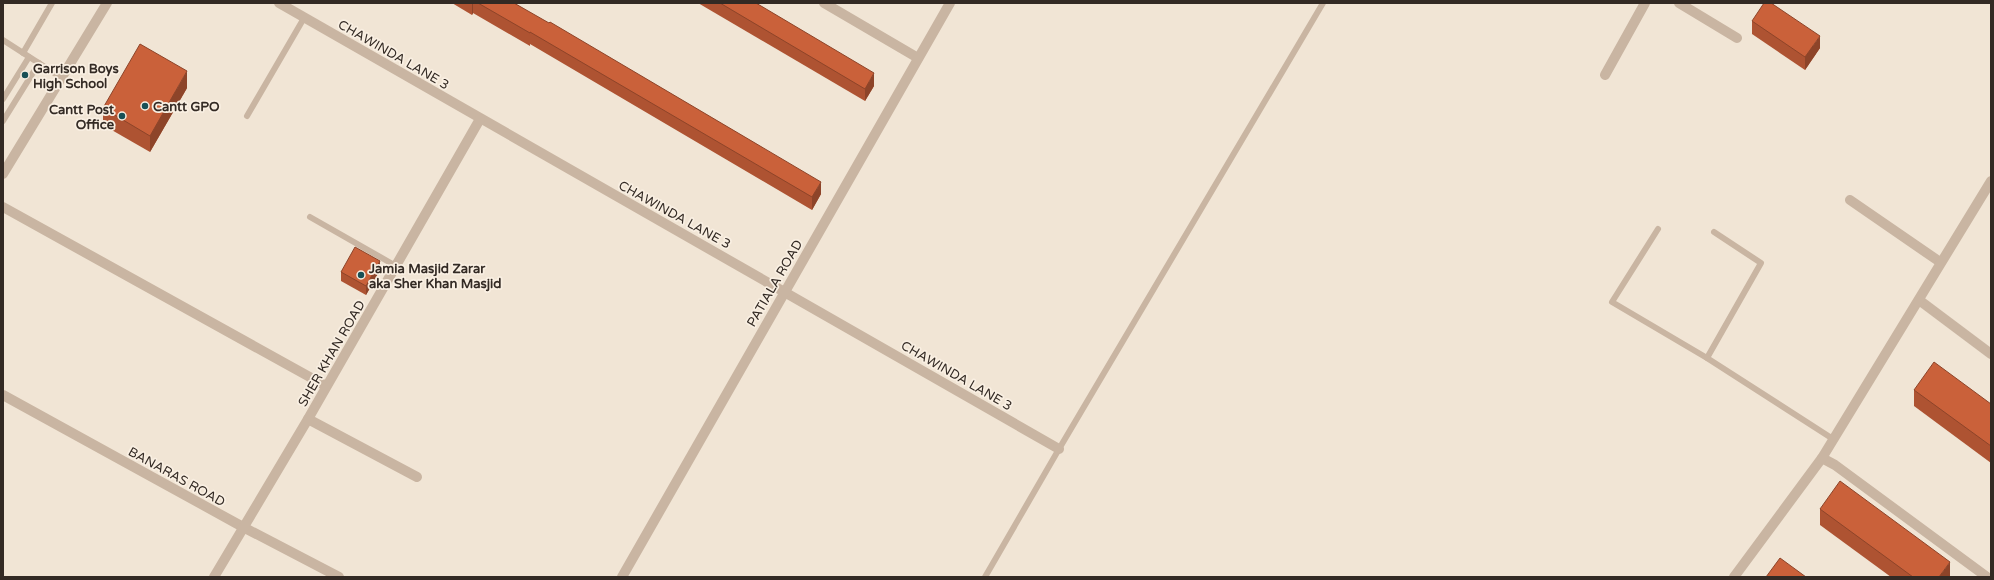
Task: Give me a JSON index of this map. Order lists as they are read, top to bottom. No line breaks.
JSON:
{"streets":{"street":["CHAWINDA LANE 3","PATIALA ROAD","SHER KHAN ROAD","BANARAS ROAD"]},"crossings":[["CHAWINDA LANE 3","PATIALA ROAD"],["CHAWINDA LANE 3","SHER KHAN ROAD"],["SHER KHAN ROAD","BANARAS ROAD"]],"places":["Garrison Boys High School","Cantt GPO","Cantt Post Office","Jamia Masjid Zarar aka Sher Khan Masjid"]}
